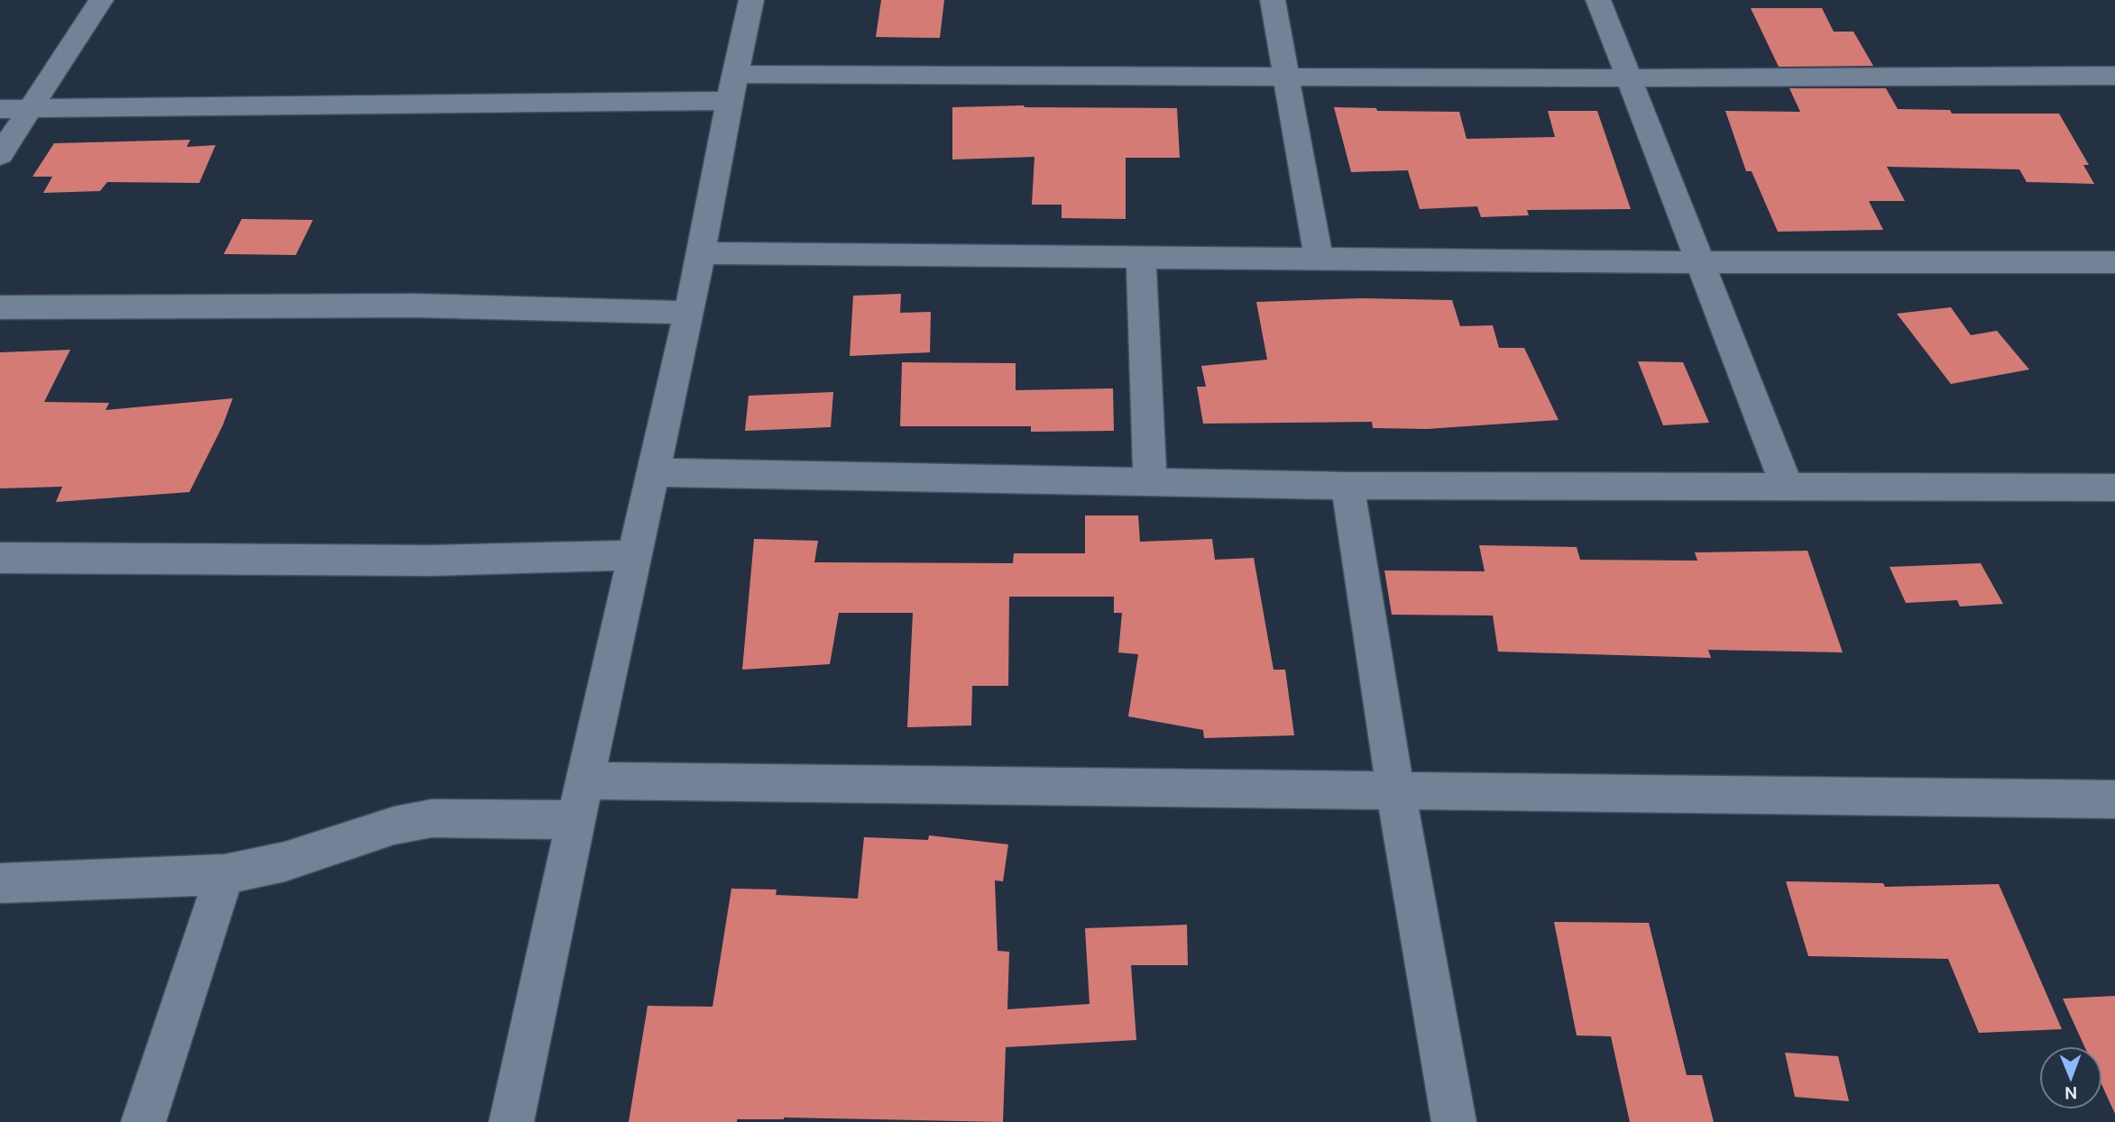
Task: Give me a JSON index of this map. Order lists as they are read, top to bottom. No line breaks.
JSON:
{"north":"bottom"}
